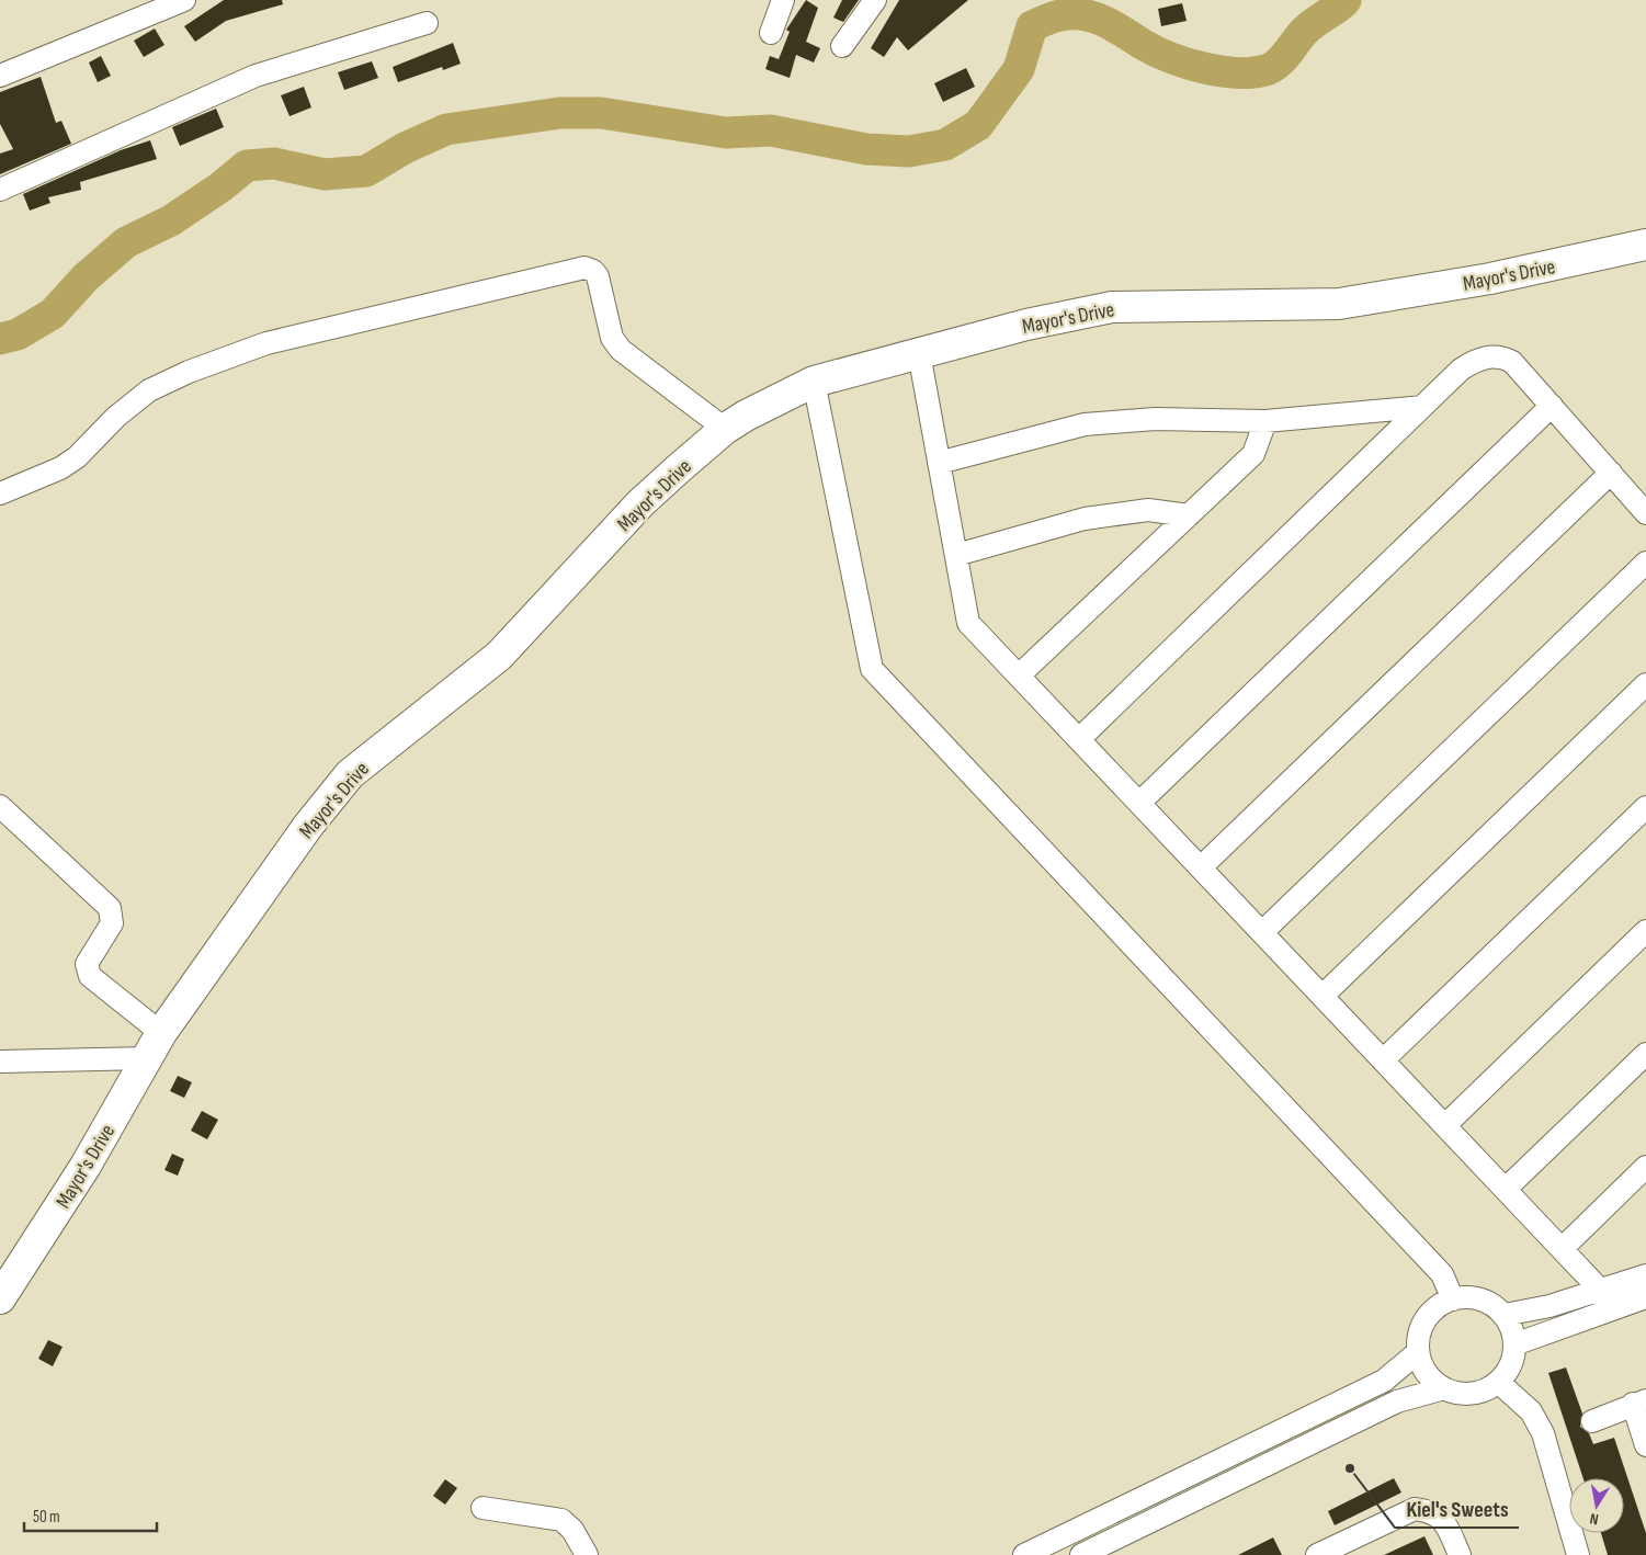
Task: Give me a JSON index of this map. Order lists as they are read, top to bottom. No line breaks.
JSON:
{"streets":{"street":["Mayor's Drive"]},"places":["Kiel's Sweets"],"scale_bar":"50 m","north":"bottom"}
